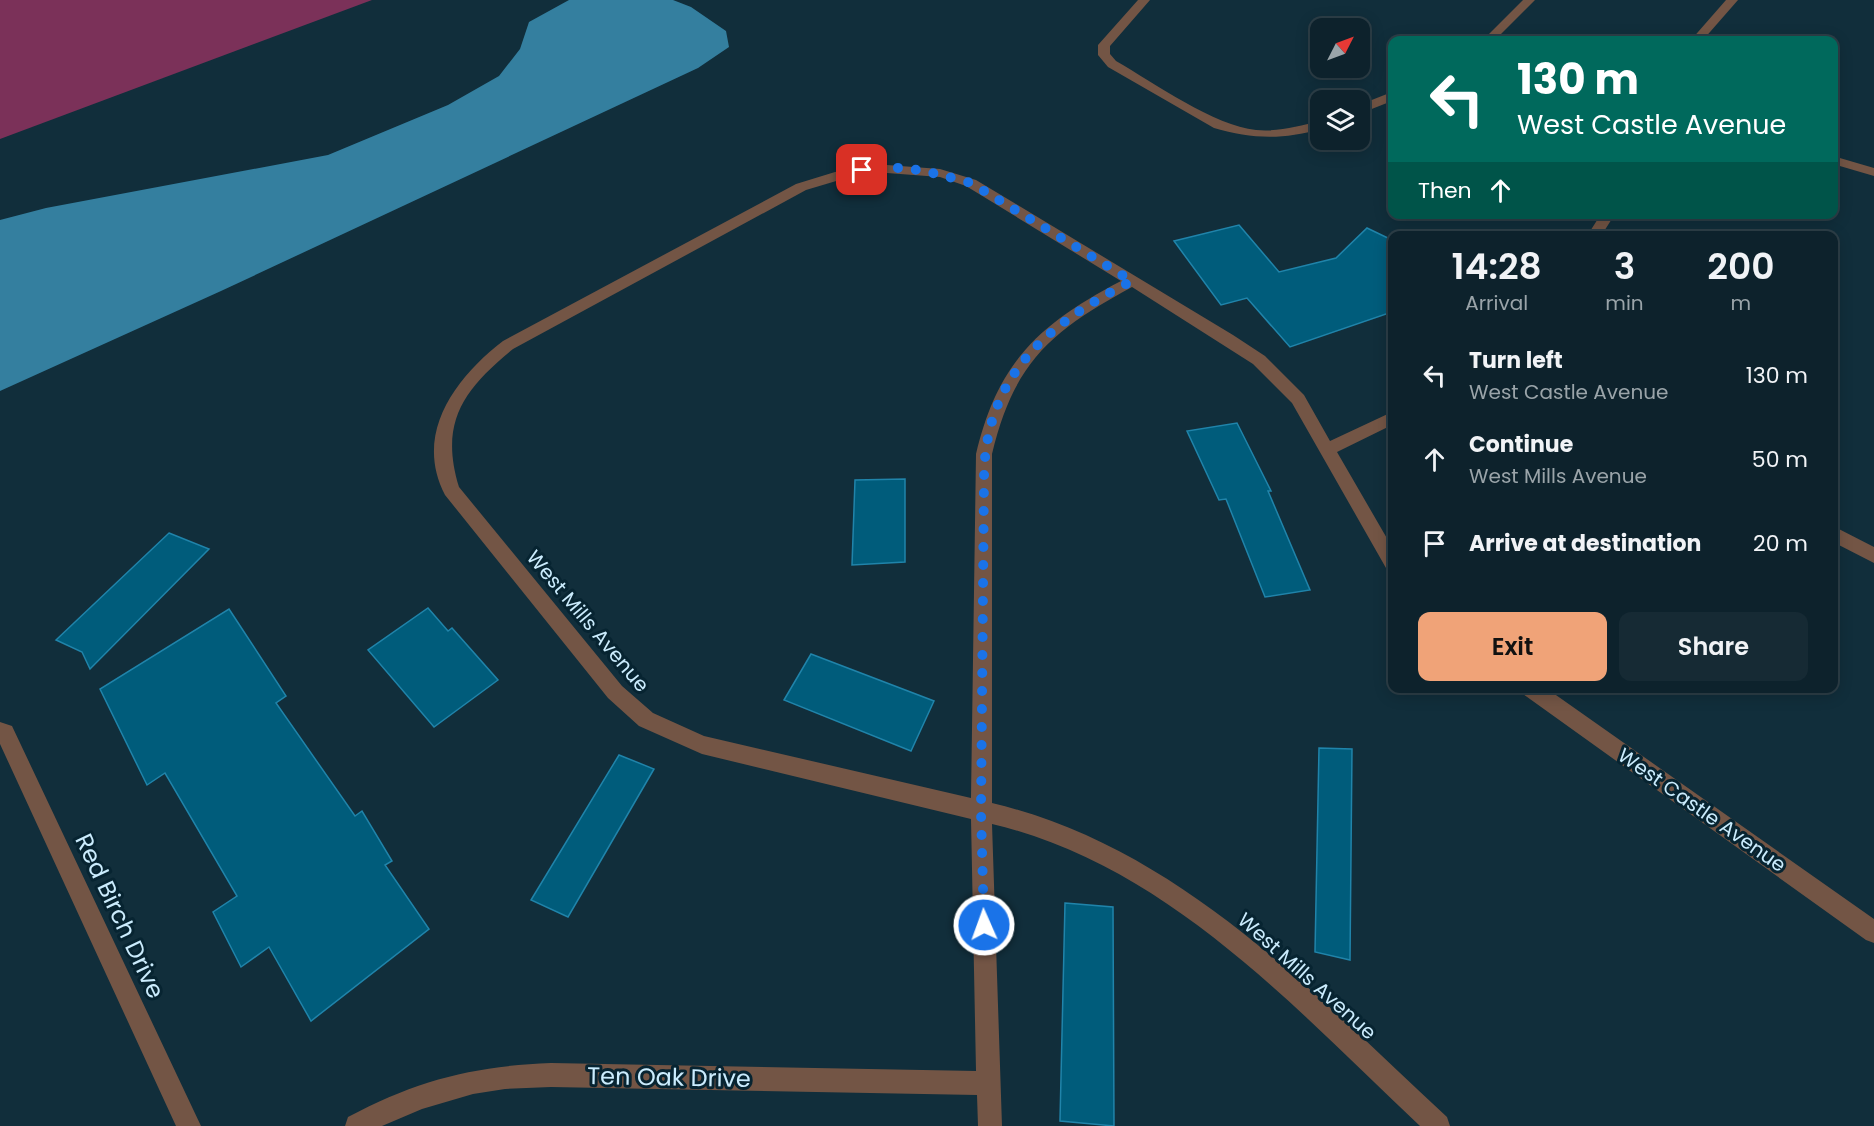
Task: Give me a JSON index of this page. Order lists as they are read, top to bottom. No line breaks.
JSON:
{"streets":{"street":["West Mills Avenue","West Castle Avenue","Red Birch Drive","Ten Oak Drive"]},"north":"top right","page":{"turn":["130 m","West Castle Avenue"],"then":"Then","eta":["14:28","Arrival","3","min","200","m"],"list":[{"name":"Turn left","note":"West Castle Avenue","value":"130 m"},{"name":"Continue","note":"West Mills Avenue","value":"50 m"},{"name":"Arrive at destination","value":"20 m"}],"buttons":["Exit","Share"]}}
